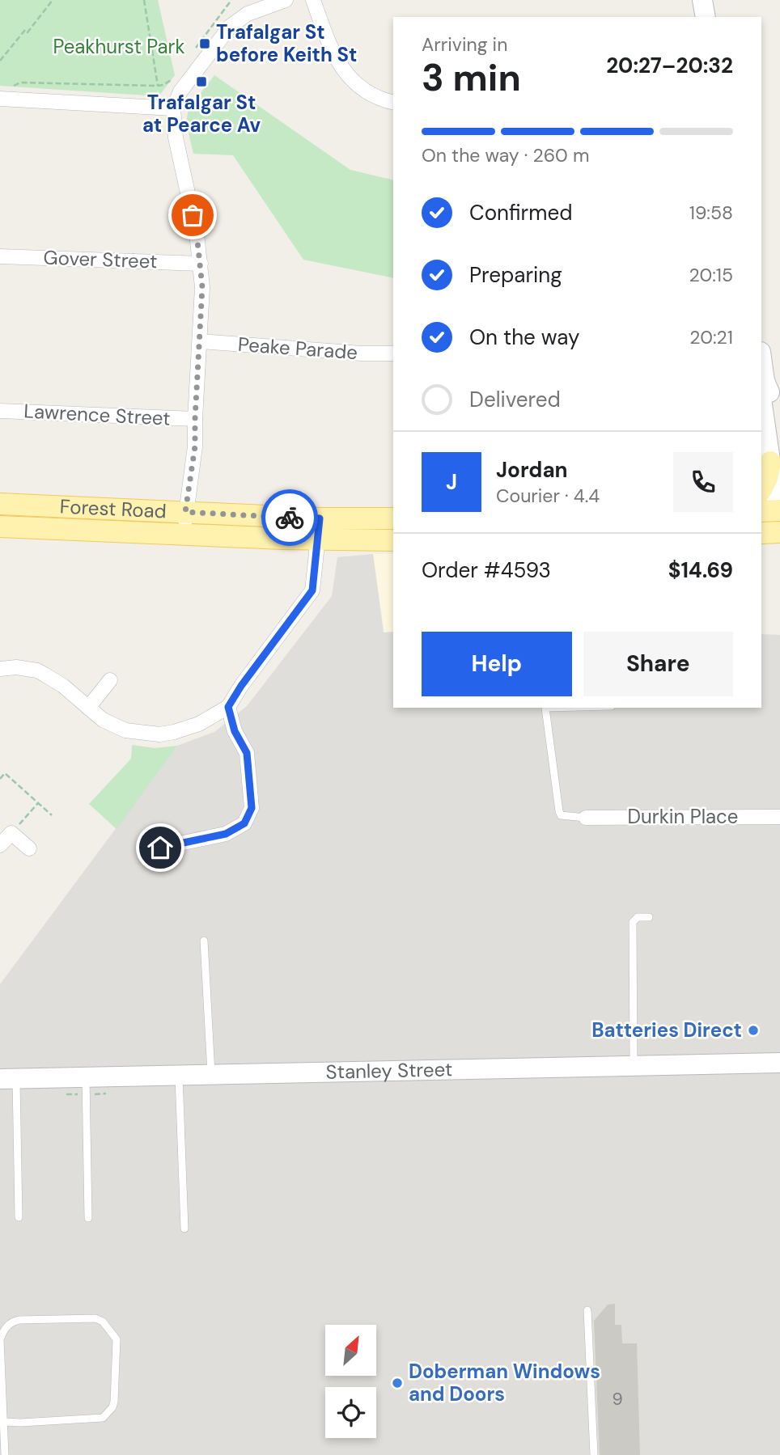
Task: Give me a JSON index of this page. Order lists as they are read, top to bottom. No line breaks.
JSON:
{"streets":{"main road":["Forest Road"],"street":["Gover Street","Peake Parade","Lawrence Street","Durkin Place","Stanley Street"]},"parks":["Peakhurst Park"],"places":{"transit":["Trafalgar St before Keith St","Trafalgar St at Pearce Av"],"other":["Batteries Direct","Doberman Windows and Doors"]},"house_numbers":["9"],"north":"top right","page":{"heading":["3 min","Arriving in","20:27–20:32"],"panel":["Jordan","Courier · 4.4","Order #4593","$14.69"],"bar":"On the way · 260 m","list":[["Confirmed","19:58"],["Preparing","20:15"],["On the way","20:21"],"Delivered"],"round":"J","buttons":["Help","Share"]}}
